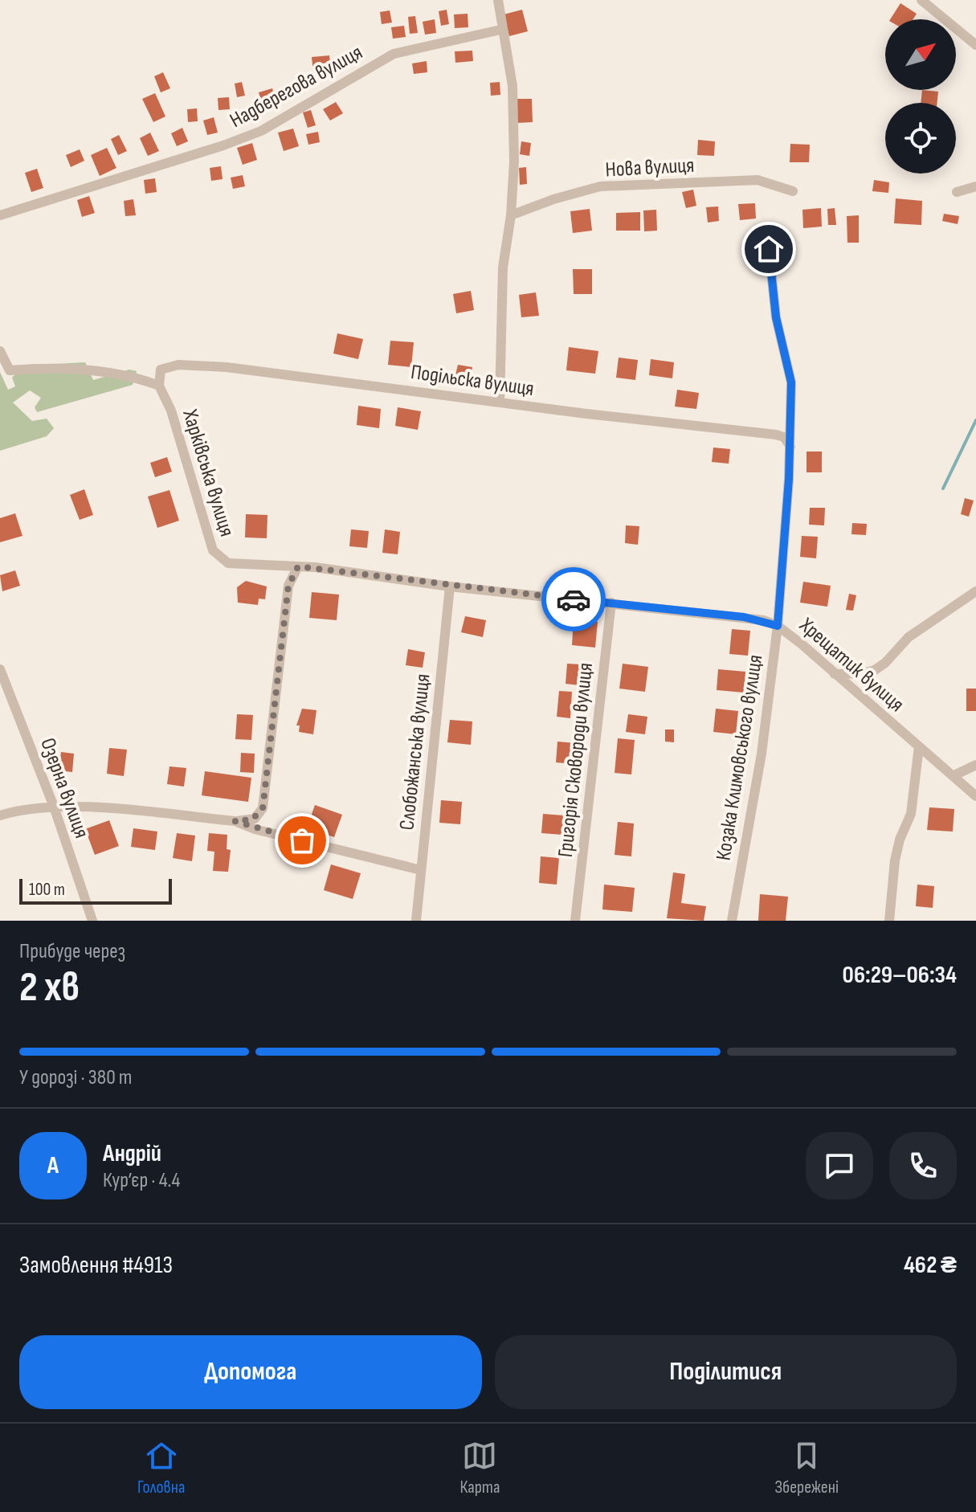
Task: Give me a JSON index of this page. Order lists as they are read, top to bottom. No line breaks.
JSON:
{"streets":{"street":["Надберегова вулиця","Нова вулиця","Подільска вулиця","Харківська вулиця","Хрещатик вулиця","Слобожанська вулиця","Козака Климовського вулиця","Григорія Сковороди вулиця","Озерна вулиця"]},"crossings":[["Подільска вулиця","Харківська вулиця"],["Подільска вулиця","Козака Климовського вулиця"],["Харківська вулиця","Хрещатик вулиця"],["Хрещатик вулиця","Слобожанська вулиця"],["Хрещатик вулиця","Козака Климовського вулиця"],["Хрещатик вулиця","Григорія Сковороди вулиця"]],"scale_bar":"100 m","north":"top right","page":{"scale":"100 m","heading":["2 хв","Прибуде через","06:29–06:34"],"panel":["Андрій","Кур’єр · 4.4","Замовлення #4913","462 ₴"],"bar":"У дорозі · 380 m","round":"А","buttons":["Допомога","Поділитися"],"tabs":["Головна","Карта","Збережені"]}}
